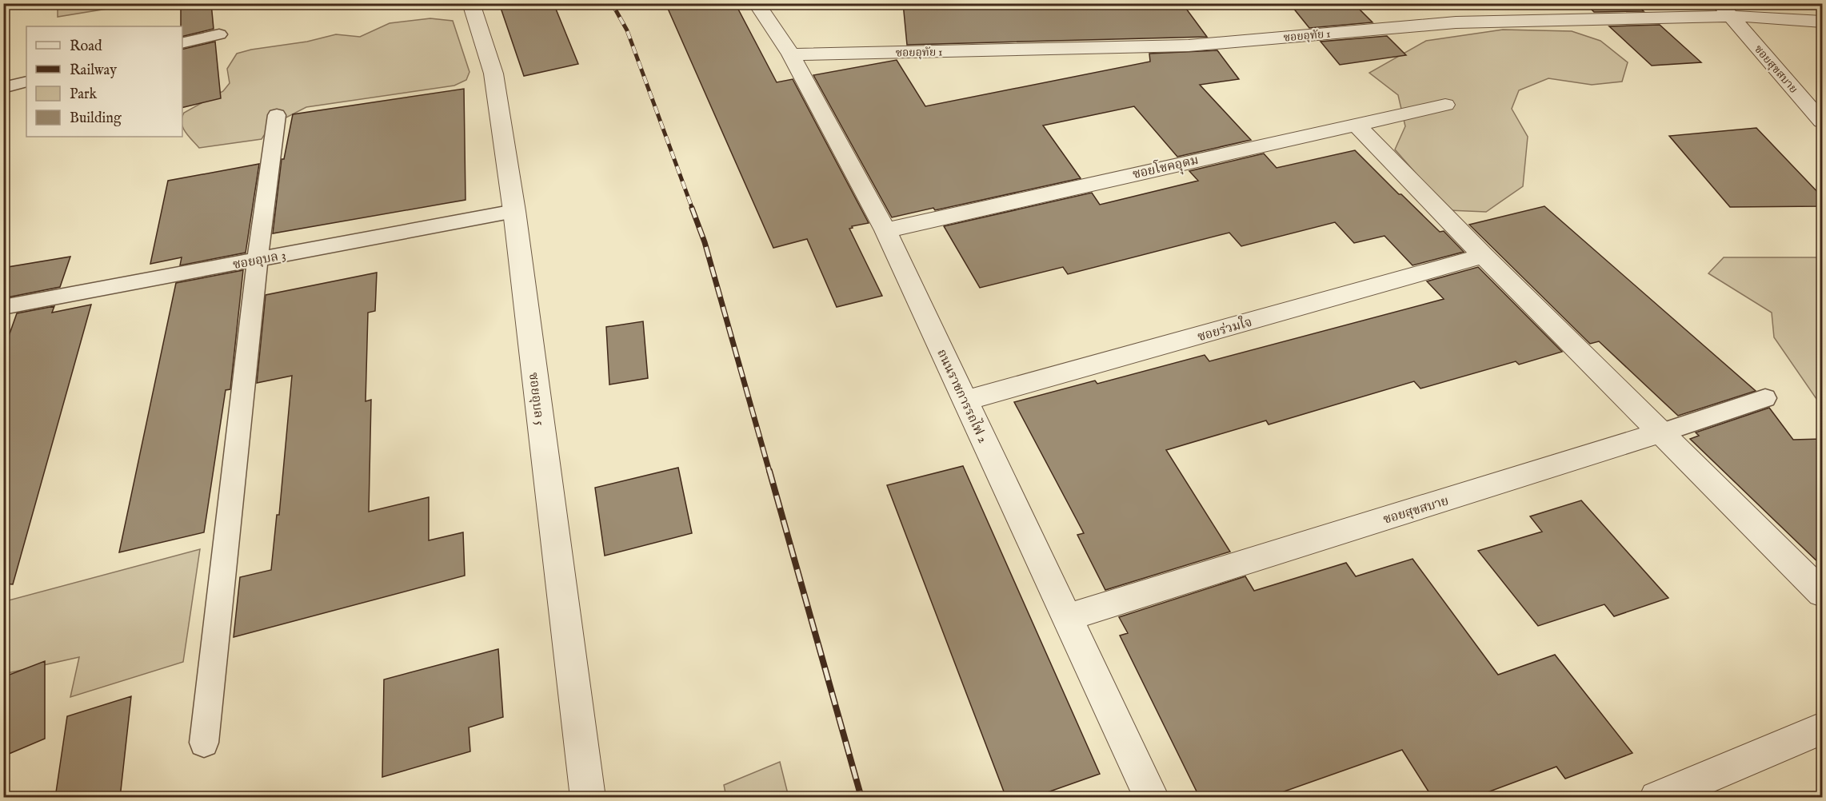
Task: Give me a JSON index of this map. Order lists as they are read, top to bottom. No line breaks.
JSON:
{"streets":{"street":["ซอยอุทัย 1","ซอยสุขสบาย","ซอยโชคอุุดม","ซอยร่วมใจ","ถนนราชการรถไฟ 2","ซอยอุบล 5"],"lane":["ซอยอุบล 3"]},"crossings":[["ซอยอุทัย 1","ซอยสุขสบาย"],["ซอยอุทัย 1","ถนนราชการรถไฟ 2"],["ซอยสุขสบาย","ถนนราชการรถไฟ 2"],["ซอยโชคอุุดม","ถนนราชการรถไฟ 2"],["ซอยอุบล 3","ซอยอุบล 5"],["ซอยร่วมใจ","ถนนราชการรถไฟ 2"]],"legend":["Road","Railway","Park","Building"]}
